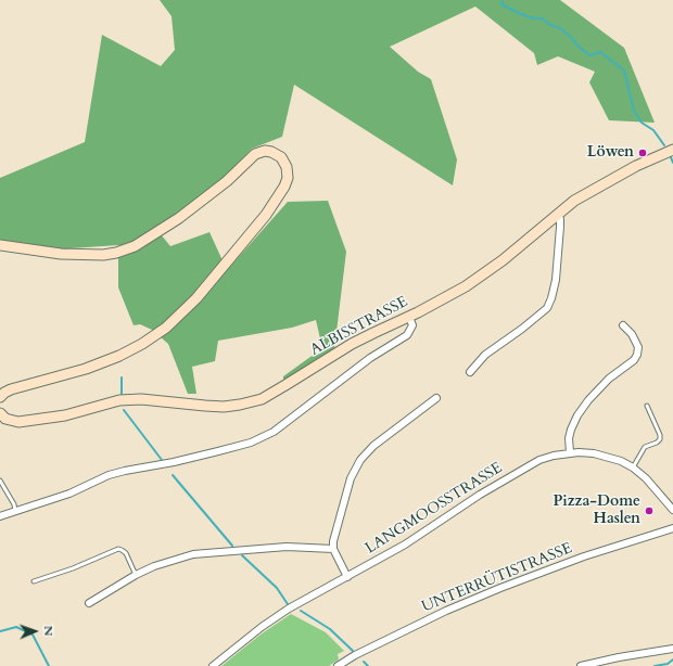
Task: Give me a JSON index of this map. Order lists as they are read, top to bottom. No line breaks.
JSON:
{"streets":{"main road":["ALBISSTRASSE"],"street":["LANGMOOSSTRASSE","UNTERRÜTISTRASSE"]},"places":["Löwen","Pizza-Dome Haslen"],"north":"right"}
